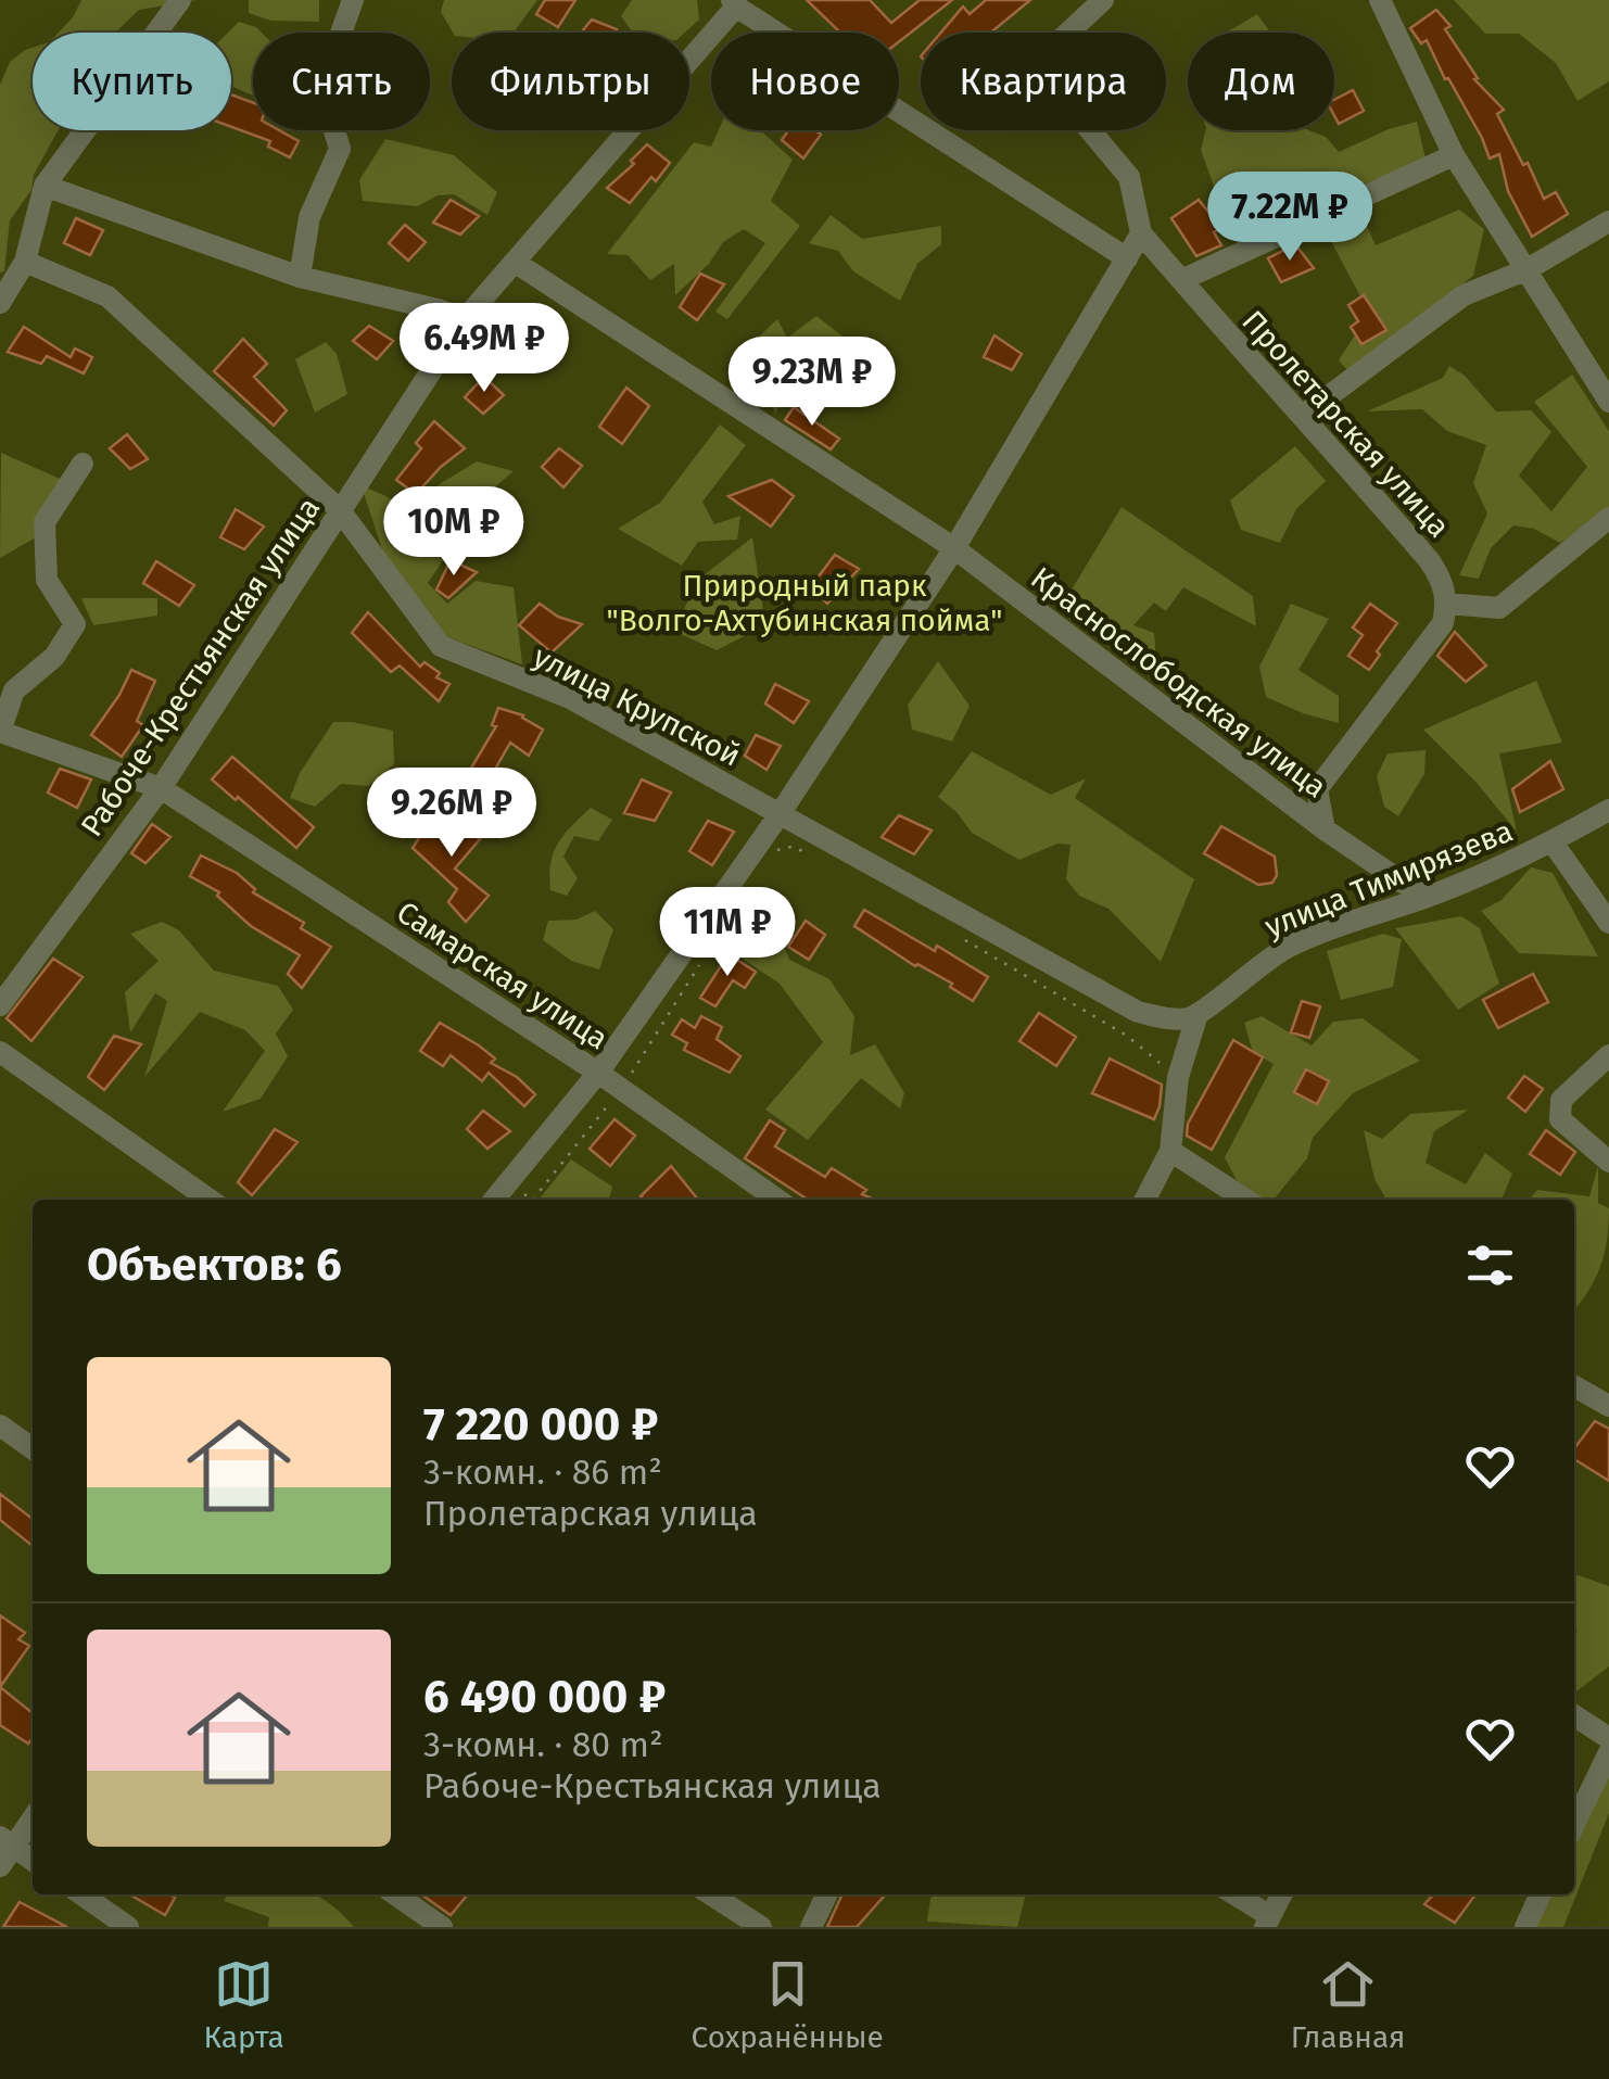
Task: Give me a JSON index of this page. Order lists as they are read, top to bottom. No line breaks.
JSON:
{"streets":{"street":["Пролетарская улица","Рабоче-Крестьянская улица","Краснослободская улица","улица Крупской","улица Тимирязева","Самарская улица"]},"crossings":[["Рабоче-Крестьянская улица","Краснослободская улица"],["Рабоче-Крестьянская улица","улица Крупской"],["Рабоче-Крестьянская улица","Самарская улица"],["Краснослободская улица","улица Тимирязева"],["улица Крупской","улица Тимирязева"]],"parks":["Природный парк \"Волго-Ахтубинская пойма\""],"page":{"chip":["Купить","Снять","Фильтры","Новое","Квартира","Дом"],"price":["7.22M ₽","6.49M ₽","9.23M ₽","10M ₽","9.26M ₽","11M ₽"],"heading":"Объектов: 6","list":[{"name":"7 220 000 ₽","note":"3-комн. · 86 m² · Пролетарская улица"},{"name":"6 490 000 ₽","note":"3-комн. · 80 m² · Рабоче-Крестьянская улица"}],"tabs":["Карта","Сохранённые","Главная"]}}
